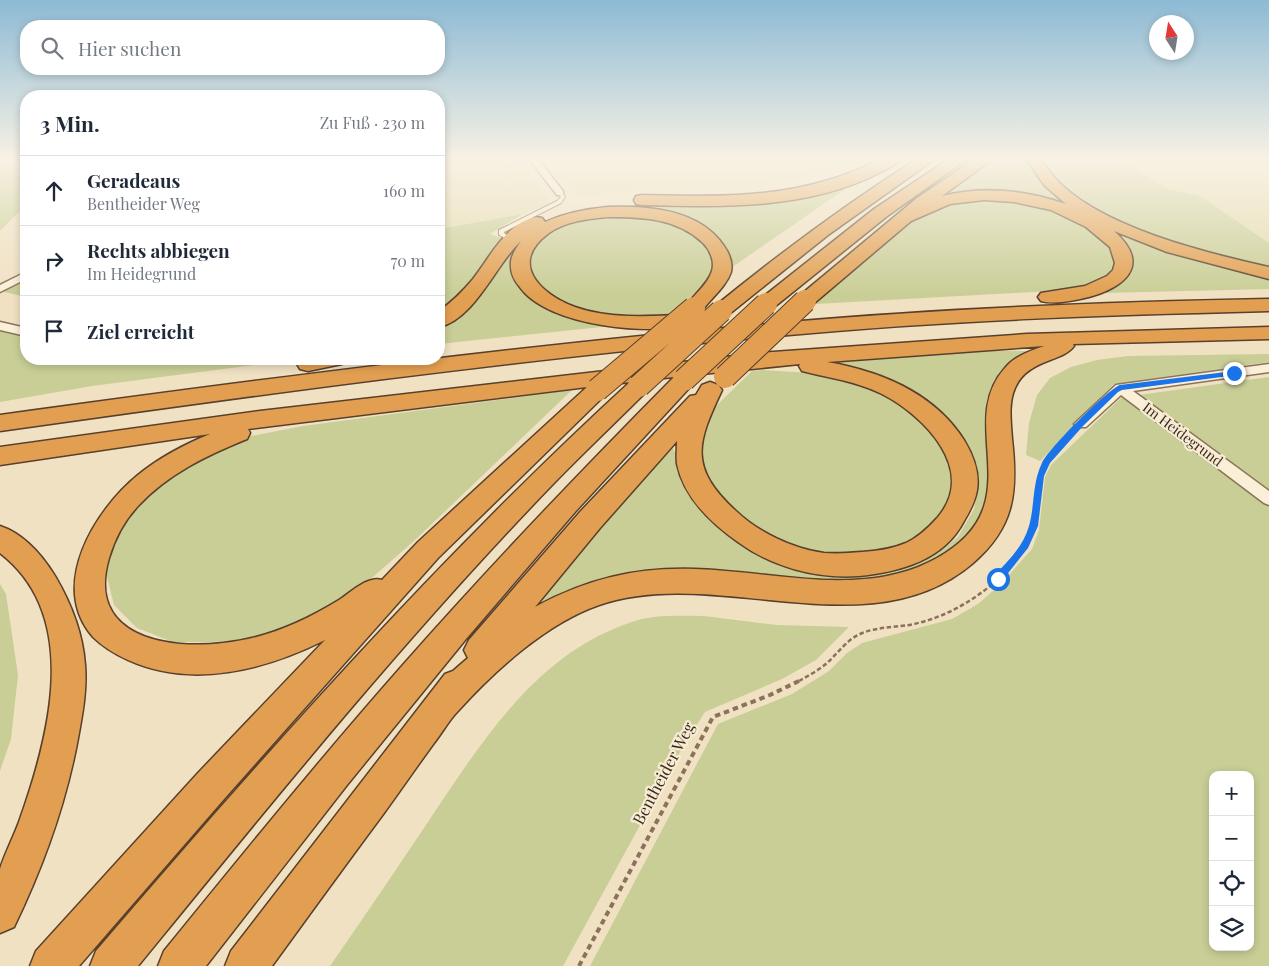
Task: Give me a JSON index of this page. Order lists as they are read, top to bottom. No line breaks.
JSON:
{"streets":{"street":["Im Heidegrund"],"path":["Bentheider Weg"]},"north":"top","page":{"search":"Hier suchen","heading":["3 Min.","Zu Fuß · 230 m"],"list":[["Geradeaus","Bentheider Weg","160 m"],["Rechts abbiegen","Im Heidegrund","70 m"],"Ziel erreicht"],"map_buttons":["+","−"]}}
